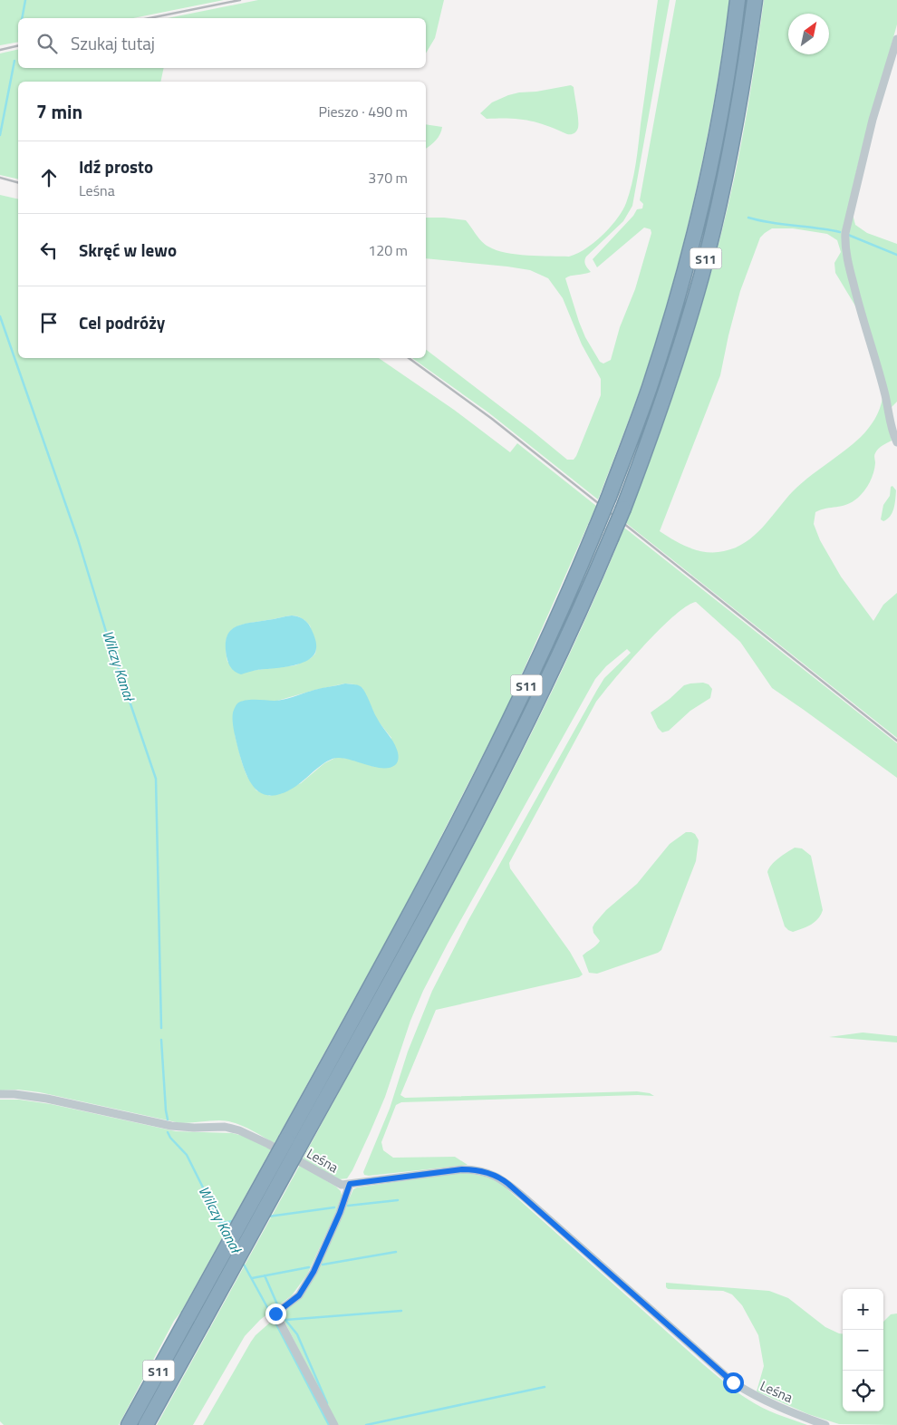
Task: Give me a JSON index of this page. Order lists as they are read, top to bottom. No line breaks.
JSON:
{"streets":{"highway":["S11"],"street":["Leśna"]},"water":["Wilczy Kanał"],"north":"top right","page":{"search":"Szukaj tutaj","heading":["7 min","Pieszo · 490 m"],"list":[["Idź prosto","Leśna","370 m"],["Skręć w lewo","120 m"],"Cel podróży"],"map_buttons":["+","−"]}}
